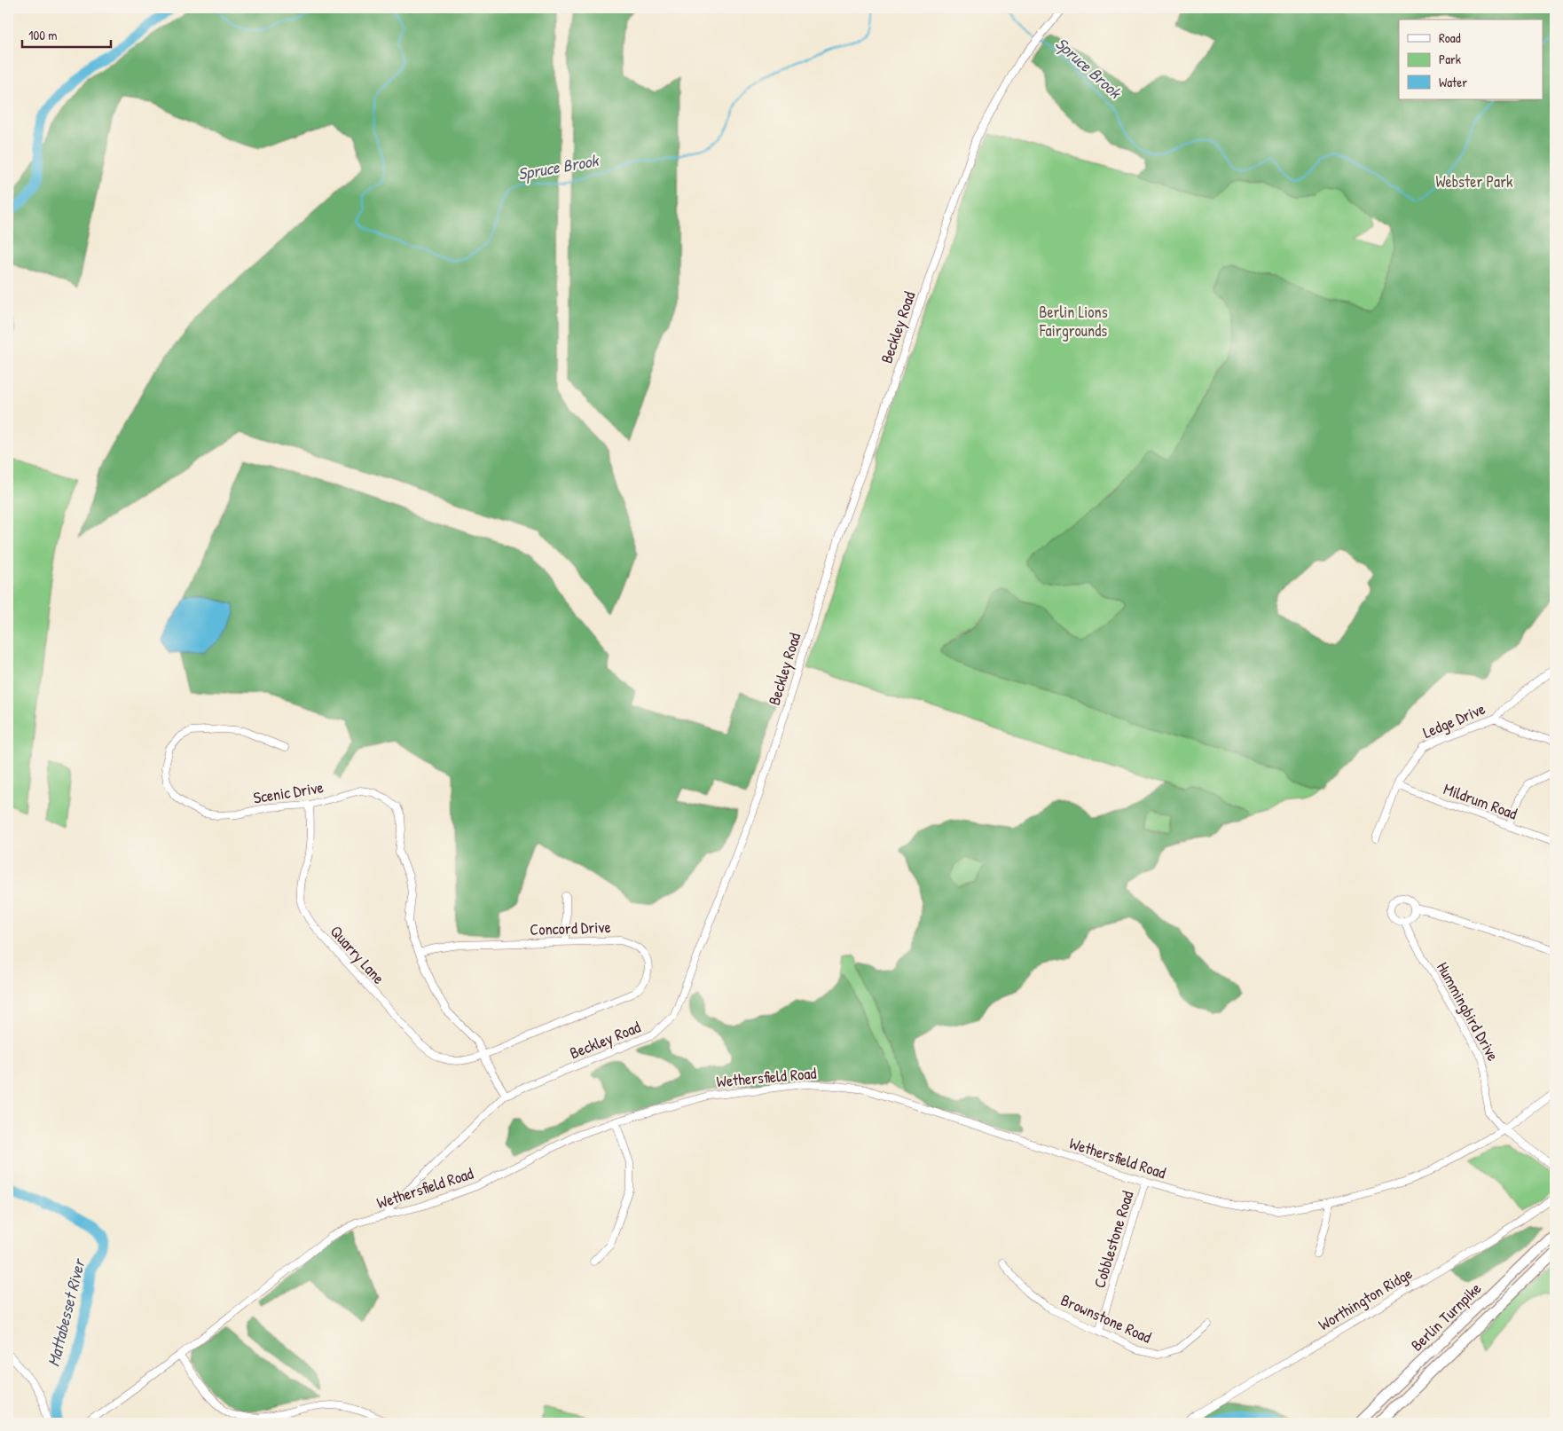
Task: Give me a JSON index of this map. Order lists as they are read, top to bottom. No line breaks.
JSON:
{"streets":{"highway":["Berlin Turnpike"],"street":["Beckley Road","Ledge Drive","Scenic Drive","Mildrum Road","Concord Drive","Quarry Lane","Hummingbird Drive","Wethersfield Road","Cobblestone Road","Worthington Ridge","Brownstone Road"]},"crossings":[["Beckley Road","Scenic Drive"],["Beckley Road","Wethersfield Road"],["Ledge Drive","Mildrum Road"],["Scenic Drive","Concord Drive"],["Scenic Drive","Quarry Lane"],["Concord Drive","Quarry Lane"],["Hummingbird Drive","Wethersfield Road"],["Wethersfield Road","Cobblestone Road"],["Cobblestone Road","Brownstone Road"]],"water":["Spruce Brook","Mattabesset River"],"parks":["Webster Park","Berlin Lions Fairgrounds"],"legend":["Road","Park","Water"],"scale_bar":"100 m"}
